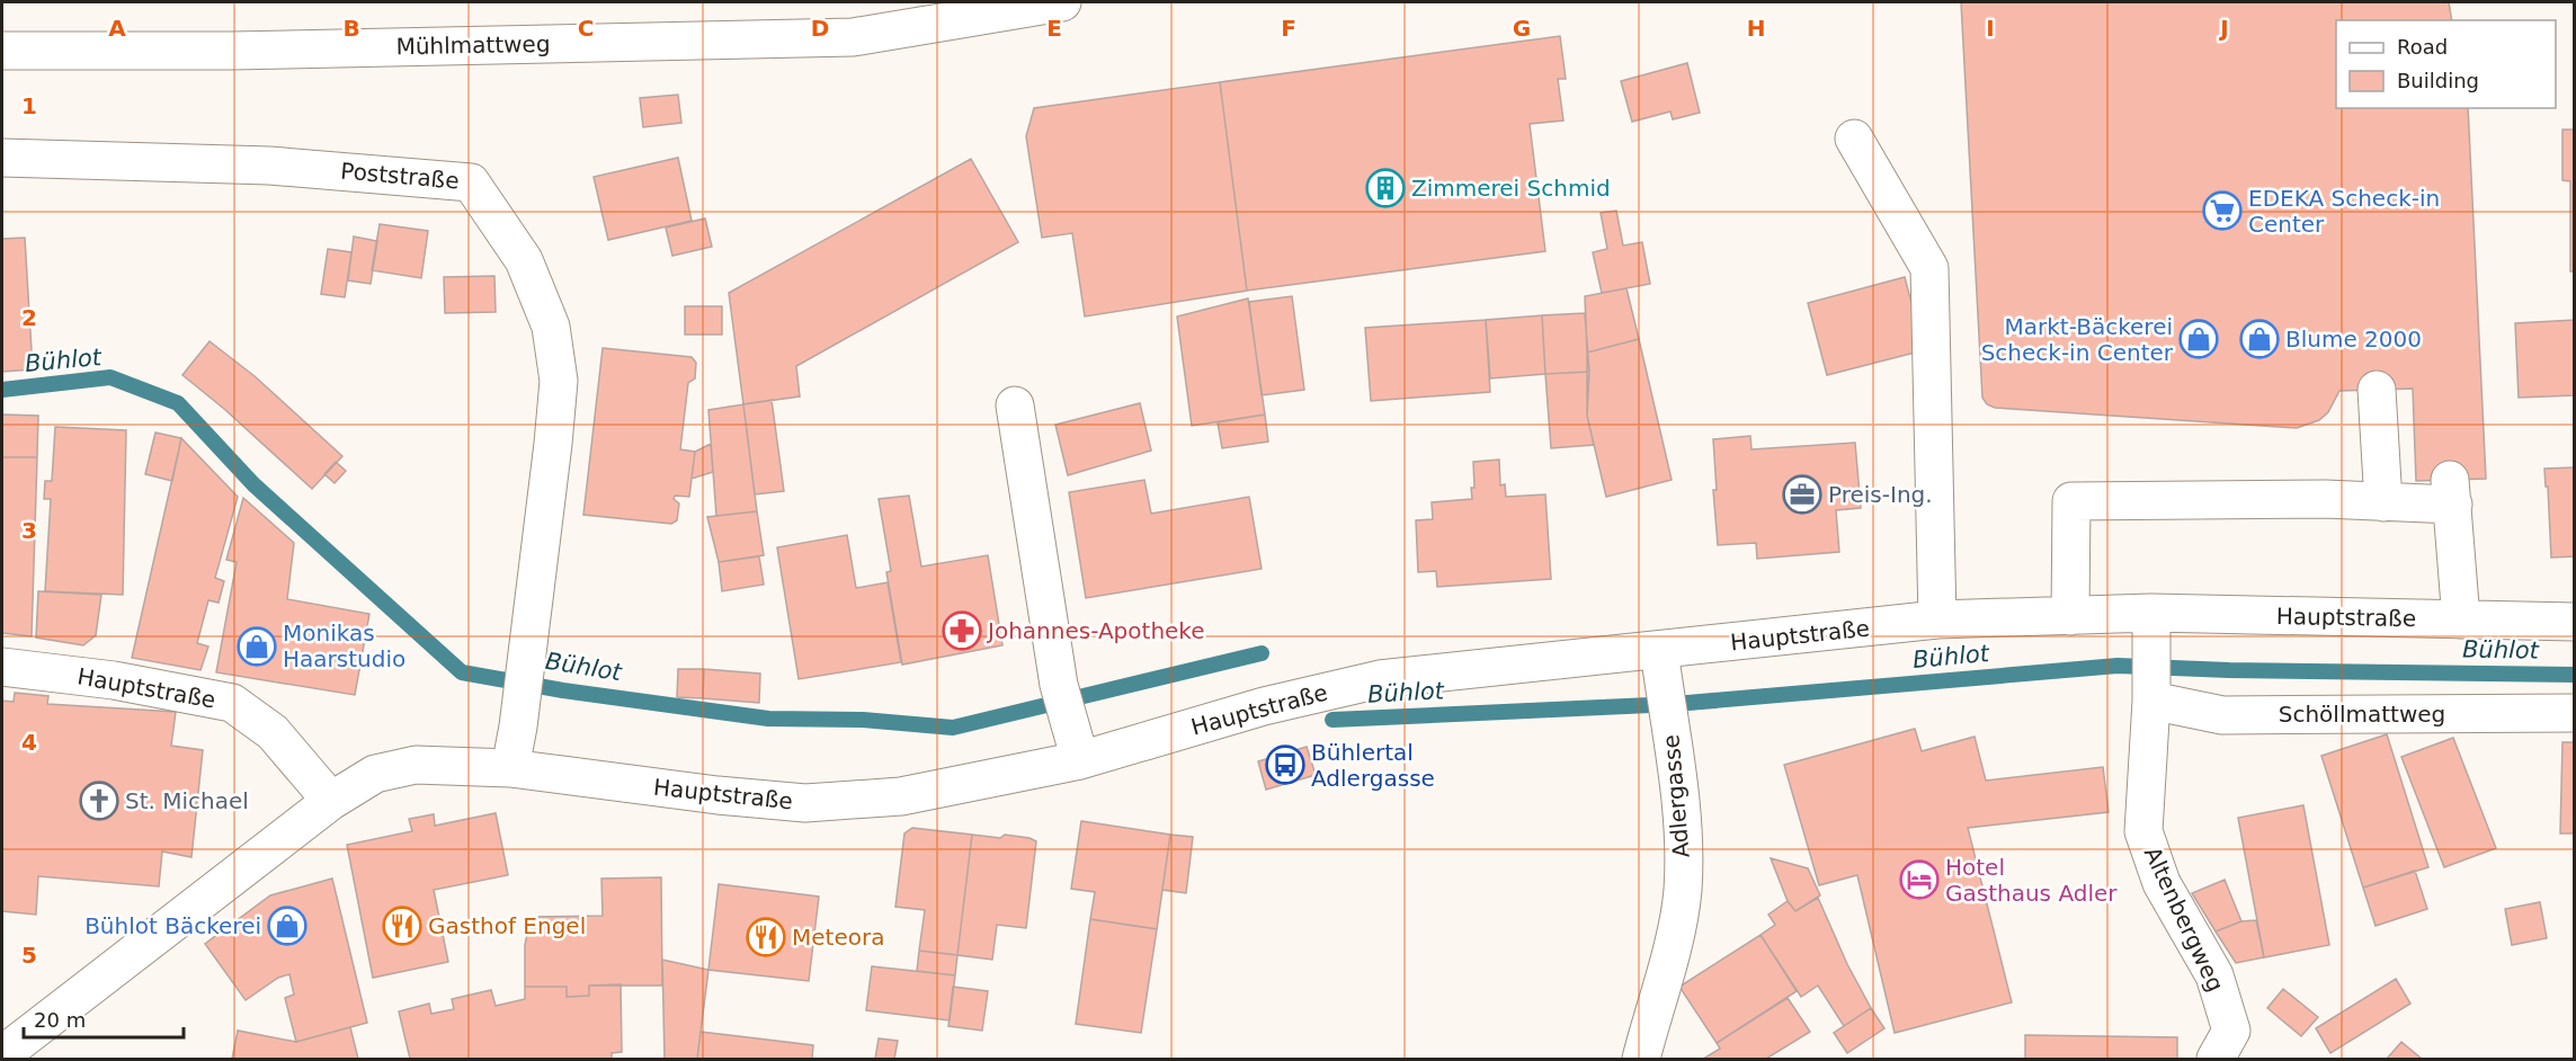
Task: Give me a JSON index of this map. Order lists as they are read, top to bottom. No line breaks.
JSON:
{"streets":{"street":["Mühlmattweg","Poststraße","Hauptstraße","Schöllmattweg","Adlergasse","Altenbergweg"]},"crossings":[["Poststraße","Hauptstraße"],["Hauptstraße","Adlergasse"],["Hauptstraße","Altenbergweg"],["Schöllmattweg","Altenbergweg"]],"water":["Bühlot"],"places":{"building":["Zimmerei Schmid"],"supermarket":["EDEKA Scheck-in Center"],"shop":["Markt-Bäckerei Scheck-in Center","Blume 2000","Monikas Haarstudio","Bühlot Bäckerei"],"office":["Preis-Ing."],"pharmacy":["Johannes-Apotheke"],"bus stop":["Bühlertal Adlergasse"],"church":["St. Michael"],"hotel":["Hotel Gasthaus Adler"],"restaurant":["Gasthof Engel","Meteora"]},"legend":["Road","Building"],"scale_bar":"20 m","grid":{"columns":["A","B","C","D","E","F","G","H","I","J"],"rows":["1","2","3","4","5"]}}
